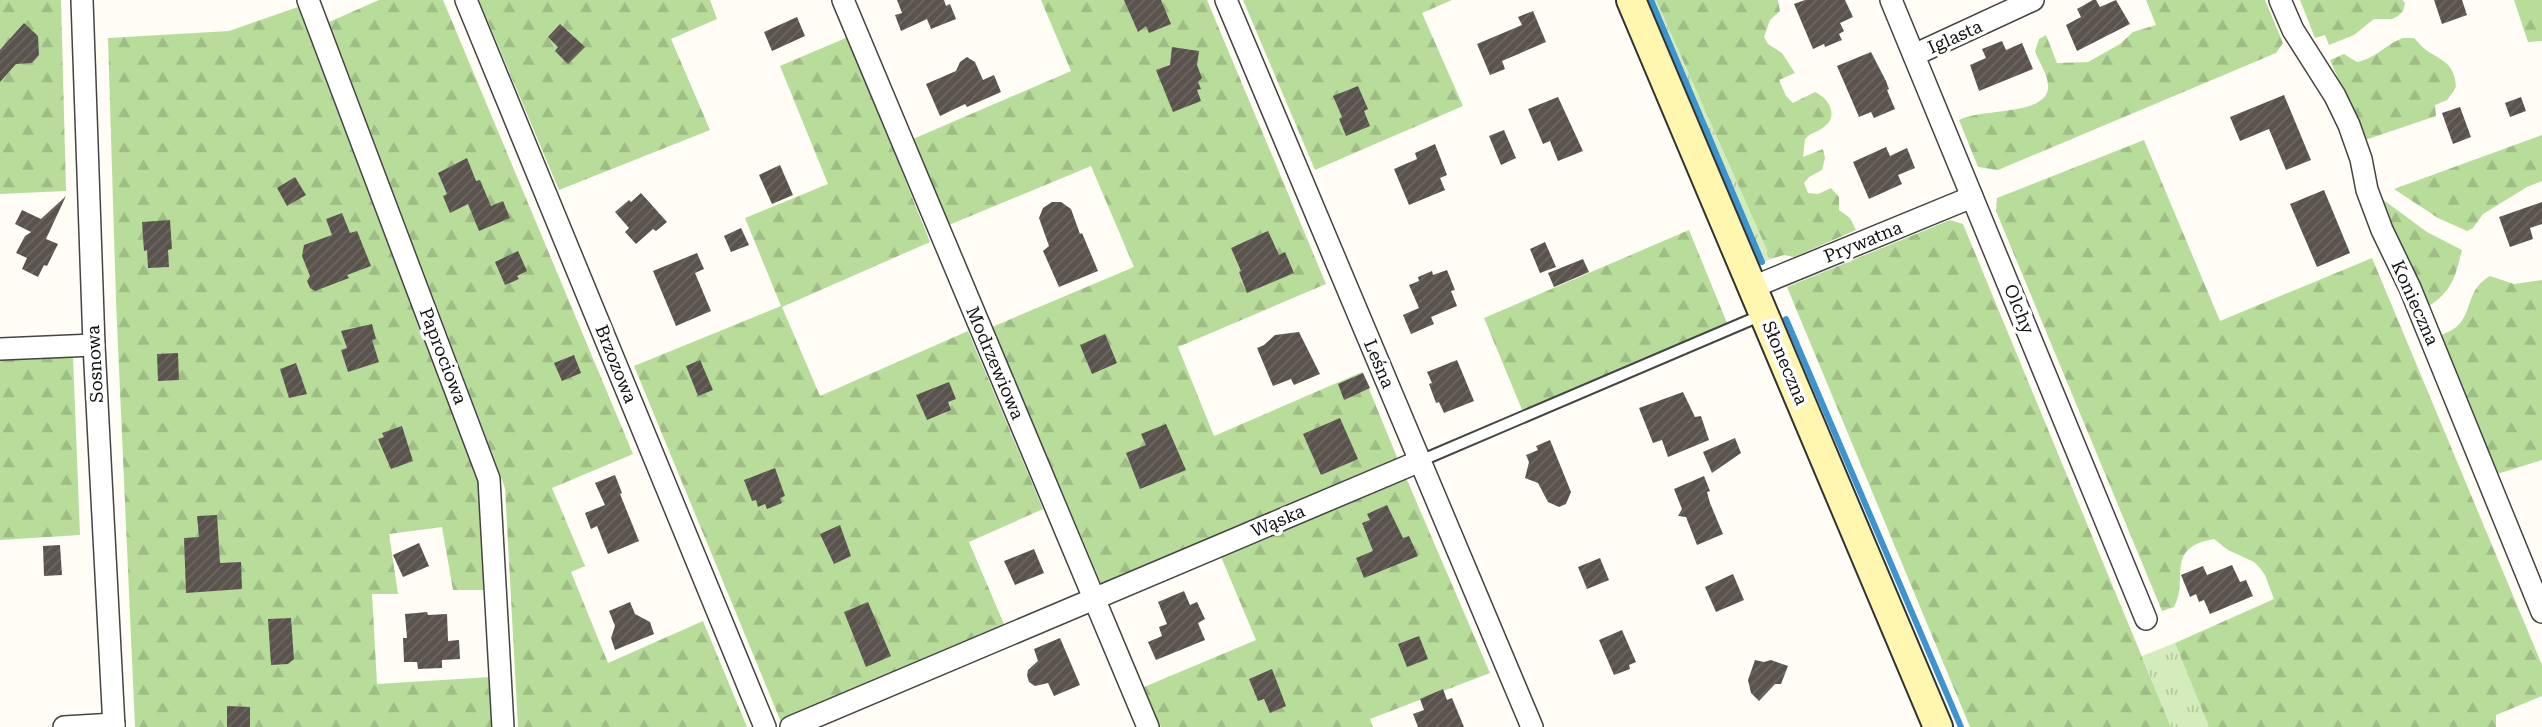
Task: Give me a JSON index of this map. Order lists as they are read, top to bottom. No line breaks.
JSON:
{"streets":{"main road":["Słoneczna"],"street":["Iglasta","Prywatna","Konieczna","Olchy","Paprociowa","Modrzewiowa","Sosnowa","Brzozowa","Leśna","Wąska"]},"crossings":[["Iglasta","Olchy"],["Prywatna","Olchy"],["Prywatna","Słoneczna"],["Modrzewiowa","Wąska"],["Słoneczna","Wąska"],["Leśna","Wąska"]]}
